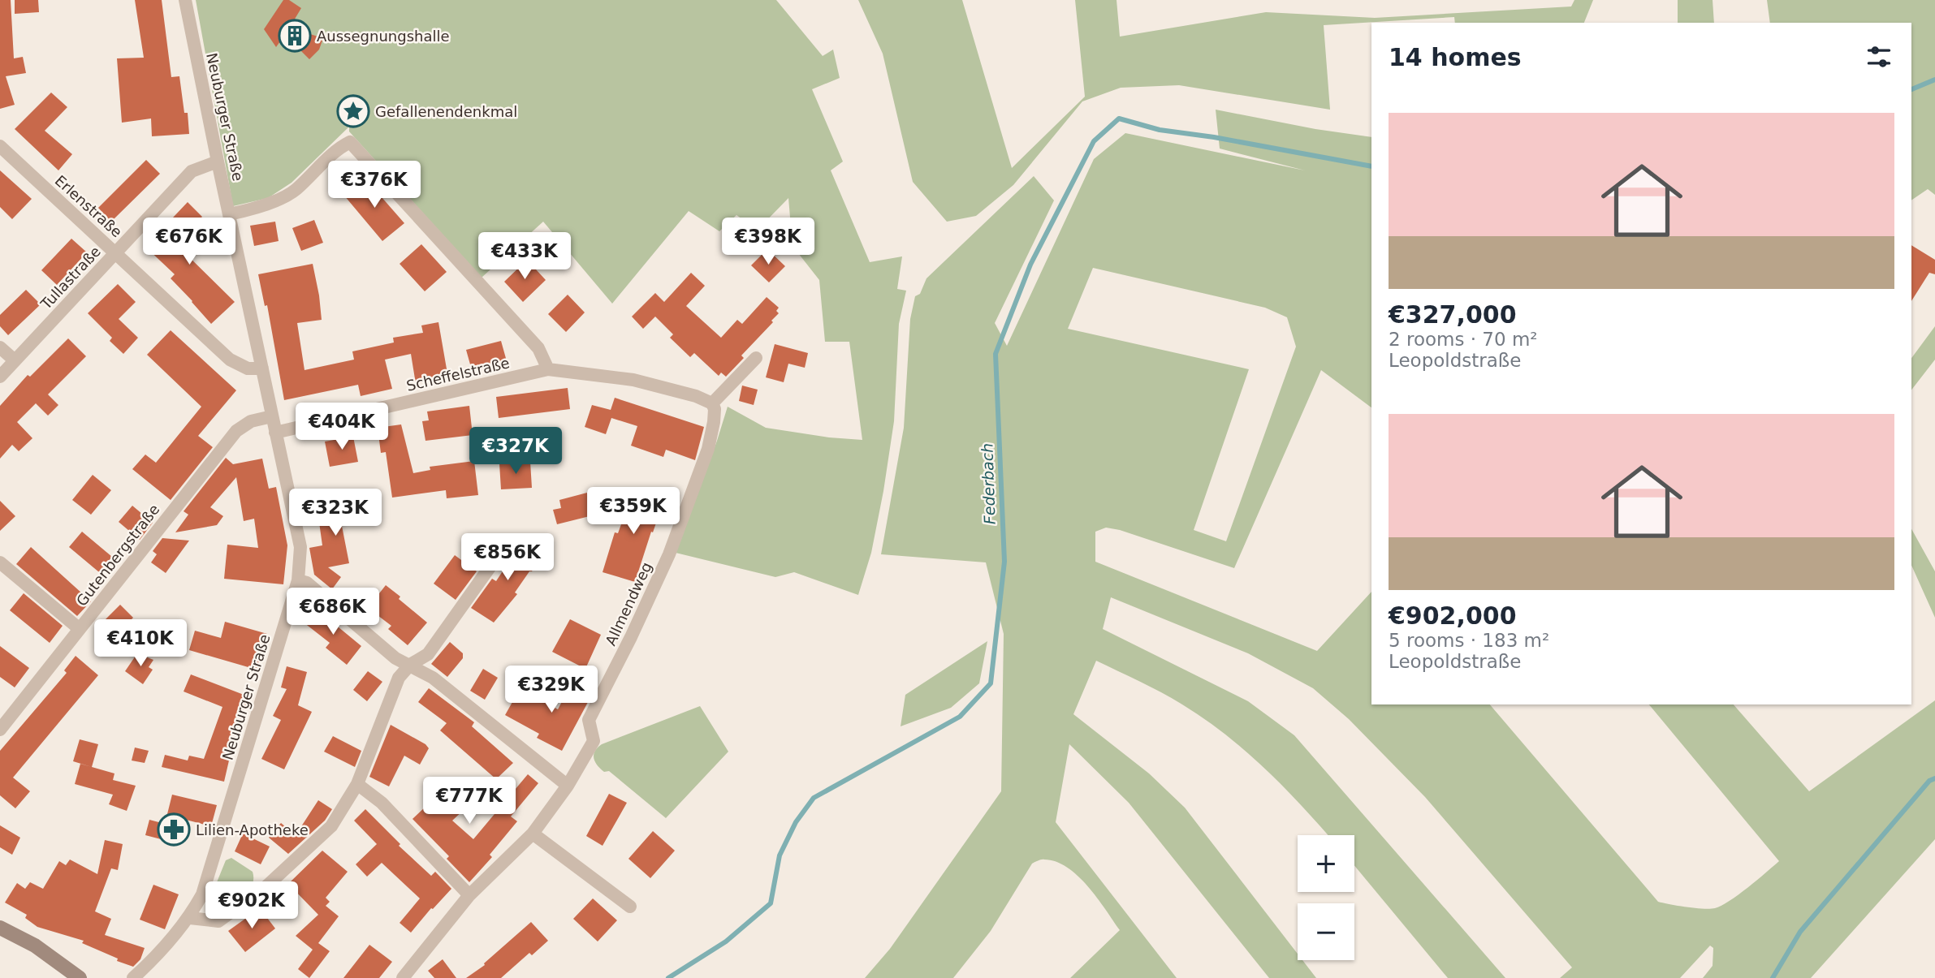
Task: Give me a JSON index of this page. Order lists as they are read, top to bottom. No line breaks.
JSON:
{"streets":{"street":["Neuburger Straße","Erlenstraße","Tullastraße","Scheffelstraße","Gutenbergstraße","Allmendweg"]},"crossings":[["Neuburger Straße","Erlenstraße"],["Neuburger Straße","Tullastraße"],["Neuburger Straße","Scheffelstraße"],["Neuburger Straße","Gutenbergstraße"],["Erlenstraße","Tullastraße"],["Scheffelstraße","Allmendweg"]],"water":["Federbach"],"places":{"building":["Aussegnungshalle"],"place":["Gefallenendenkmal"],"pharmacy":["Lilien-Apotheke"]},"page":{"heading":"14 homes","list":[{"name":"€327,000","note":"2 rooms · 70 m² · Leopoldstraße"},{"name":"€902,000","note":"5 rooms · 183 m² · Leopoldstraße"}],"price":["€376K","€676K","€398K","€433K","€404K","€327K","€359K","€323K","€856K","€686K","€410K","€329K","€777K","€902K"],"map_buttons":["+","−"]}}
